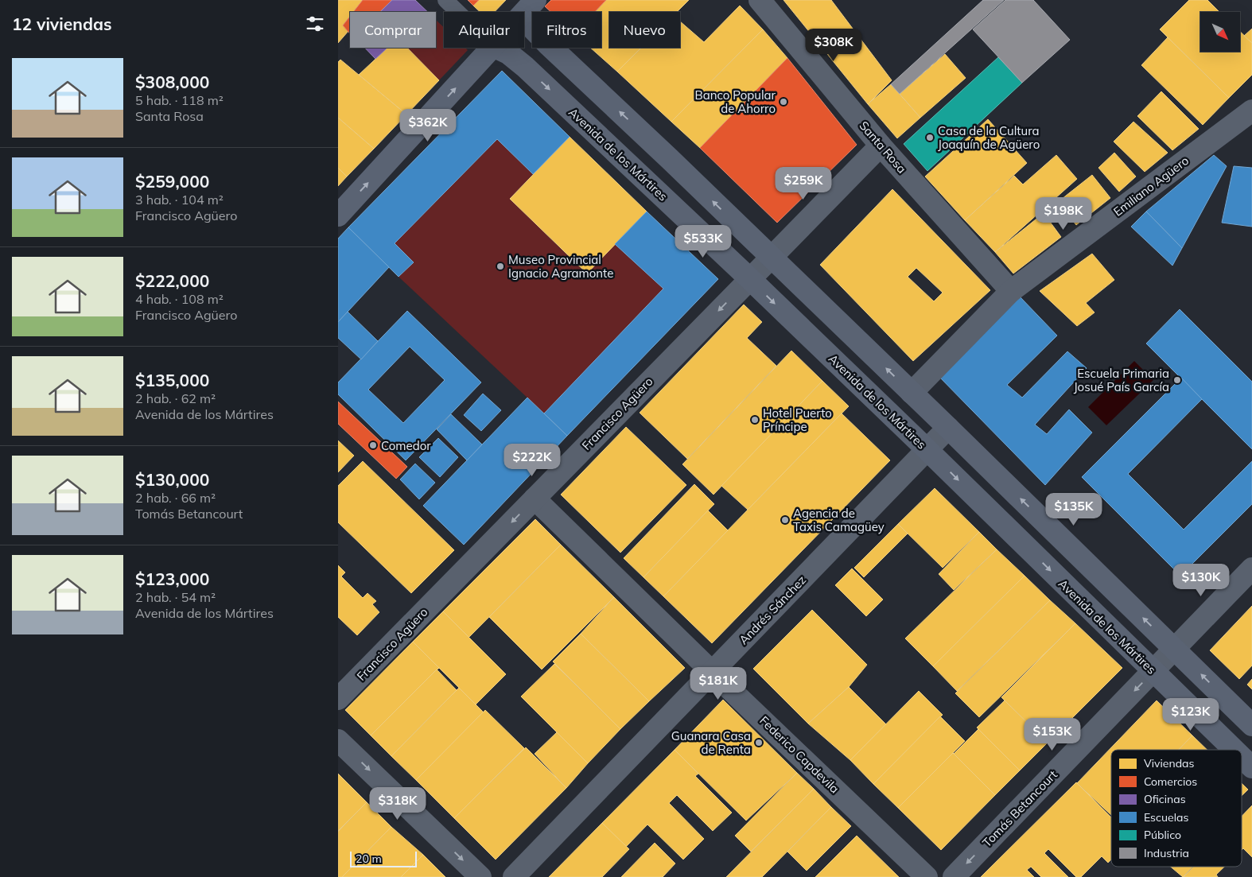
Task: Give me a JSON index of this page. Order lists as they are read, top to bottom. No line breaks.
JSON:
{"streets":{"main road":["Avenida de los Mártires"],"street":["Santa Rosa","Emiliano Agüero","Francisco Agüero","Andrés Sánchez","Federico Capdevila","Tomás Betancourt"]},"crossings":[["Santa Rosa","Emiliano Agüero"],["Santa Rosa","Francisco Agüero"],["Avenida de los Mártires","Francisco Agüero"],["Avenida de los Mártires","Andrés Sánchez"],["Avenida de los Mártires","Tomás Betancourt"],["Francisco Agüero","Federico Capdevila"],["Andrés Sánchez","Federico Capdevila"]],"one_way":["Francisco Agüero","Tomás Betancourt"],"places":["Banco Popular de Ahorro","Casa de la Cultura Joaquín de Agüero","Museo Provincial Ignacio Agramonte","Escuela Primaria Josué País García","Hotel Puerto Príncipe","Comedor","Agencia de Taxis Camagüey","Guanara Casa de Renta"],"legend":["Viviendas","Comercios","Oficinas","Escuelas","Público","Industria"],"scale_bar":"20 m","north":"bottom right","page":{"heading":"12 viviendas","chip":["Comprar","Alquilar","Filtros","Nuevo"],"price":["$308K","$362K","$259K","$198K","$533K","$222K","$135K","$130K","$181K","$123K","$153K","$318K"],"list":[{"name":"$308,000","note":"5 hab. · 118 m² · Santa Rosa"},{"name":"$259,000","note":"3 hab. · 104 m² · Francisco Agüero"},{"name":"$222,000","note":"4 hab. · 108 m² · Francisco Agüero"},{"name":"$135,000","note":"2 hab. · 62 m² · Avenida de los Mártires"},{"name":"$130,000","note":"2 hab. · 66 m² · Tomás Betancourt"},{"name":"$123,000","note":"2 hab. · 54 m² · Avenida de los Mártires"}],"scale":"20 m"}}
